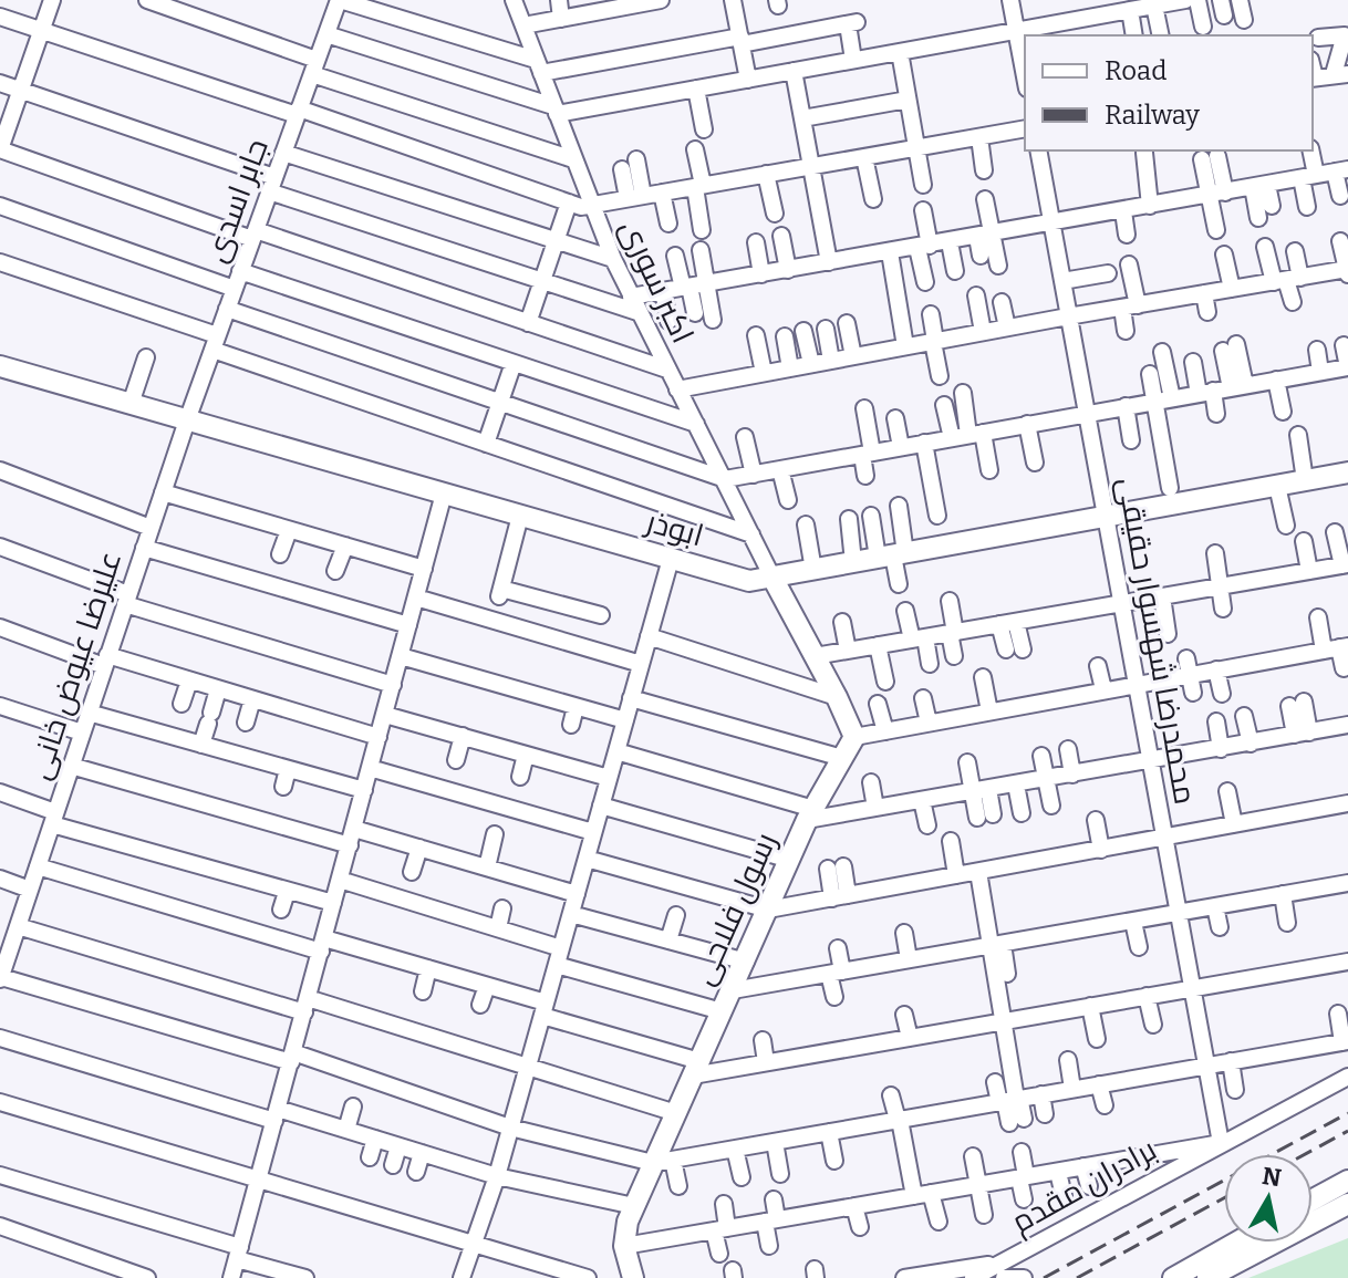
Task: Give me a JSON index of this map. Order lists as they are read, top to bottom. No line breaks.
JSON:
{"streets":{"main road":["ابوذر","رسول فلاحی"],"street":["جابر اسدی","اکبر سوری","محمدرضا شهسوار حقیقی","علیرضا عیوض خانی","برادران مقدم"]},"crossings":[["جابر اسدی","ابوذر"],["جابر اسدی","علیرضا عیوض خانی"],["اکبر سوری","ابوذر"],["ابوذر","محمدرضا شهسوار حقیقی"],["ابوذر","علیرضا عیوض خانی"],["محمدرضا شهسوار حقیقی","برادران مقدم"]],"legend":["Road","Railway"],"north":"top"}
